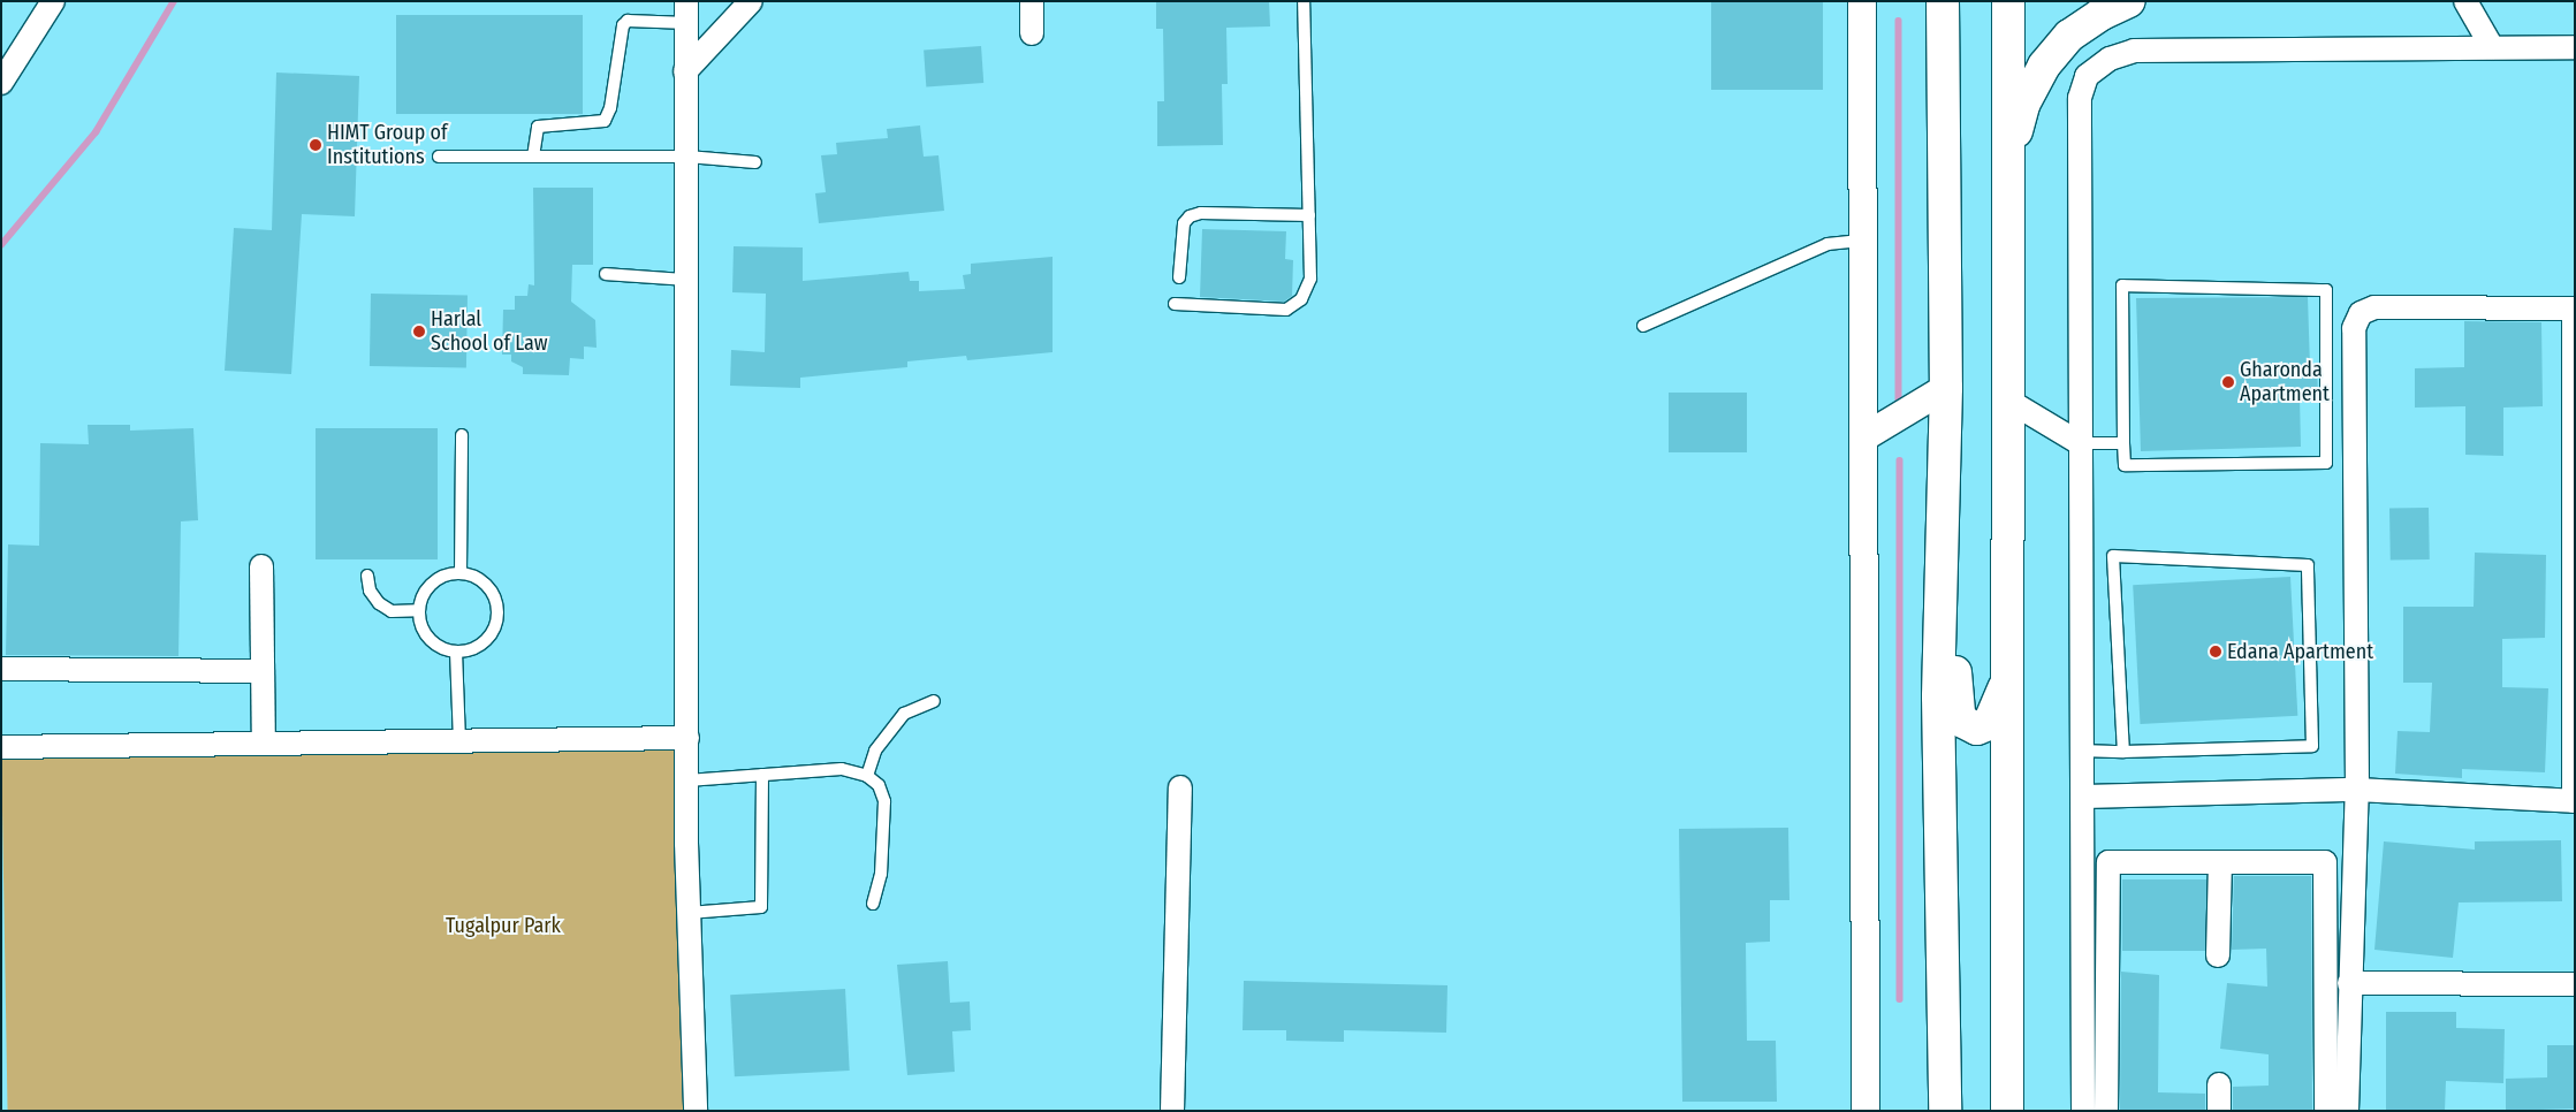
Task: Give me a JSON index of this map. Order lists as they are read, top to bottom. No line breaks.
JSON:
{"parks":["Tugalpur Park"],"places":["HIMT Group of Institutions","Harlal School of Law","Gharonda Apartment","Edana Apartment"]}
